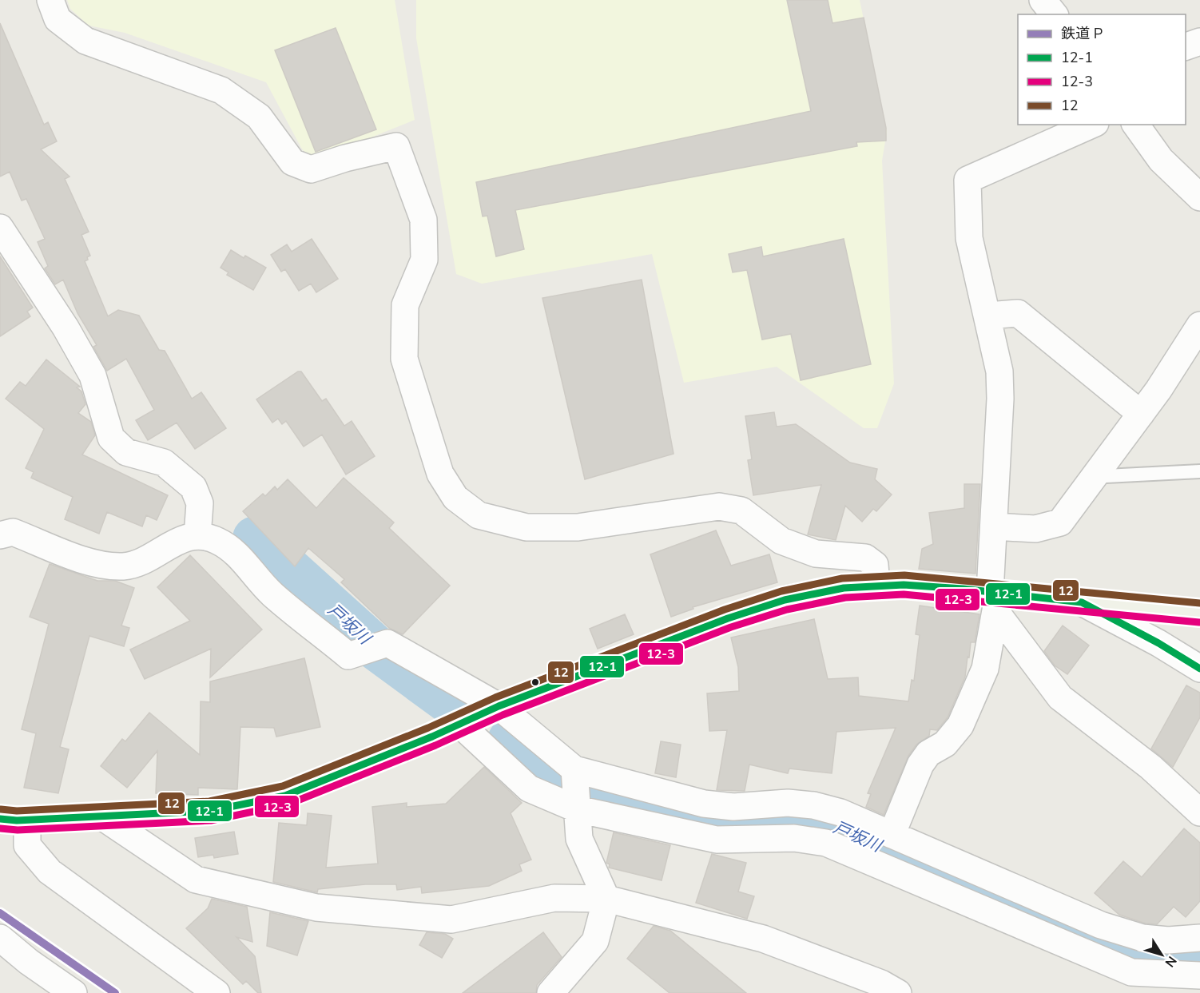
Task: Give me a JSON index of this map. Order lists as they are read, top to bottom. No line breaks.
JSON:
{"water":["戸坂川"],"lines":["transit line 12","transit line 12-1","transit line 12-3","rail line P"],"legend":["鉄道 P","12-1","12-3","12"],"north":"bottom right"}
